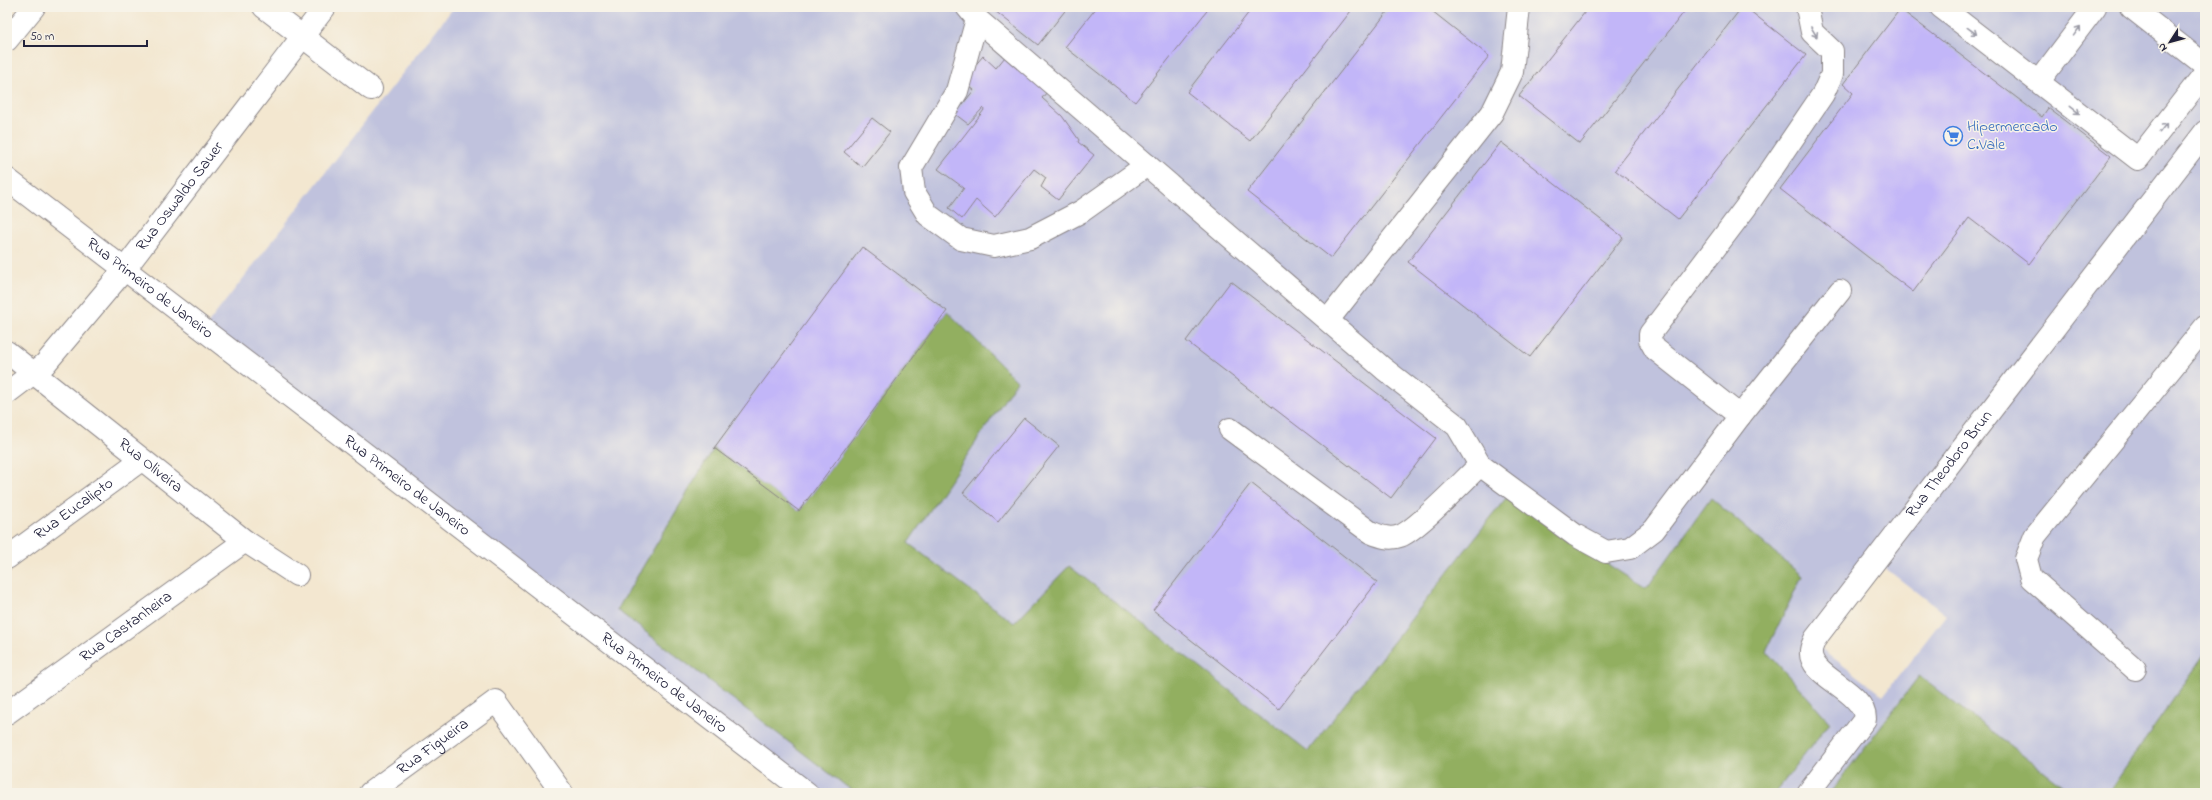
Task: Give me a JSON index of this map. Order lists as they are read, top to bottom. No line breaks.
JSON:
{"streets":{"street":["Rua Oswaldo Sauer","Rua Primeiro de Janeiro","Rua Theodoro Brun","Rua Oliveira","Rua Eucalipto","Rua Castanheira","Rua Figueira"]},"crossings":[["Rua Oswaldo Sauer","Rua Primeiro de Janeiro"],["Rua Oswaldo Sauer","Rua Oliveira"],["Rua Oliveira","Rua Eucalipto"],["Rua Oliveira","Rua Castanheira"]],"places":{"supermarket":["Hipermercado C.Vale"]},"scale_bar":"50 m","north":"bottom left"}
